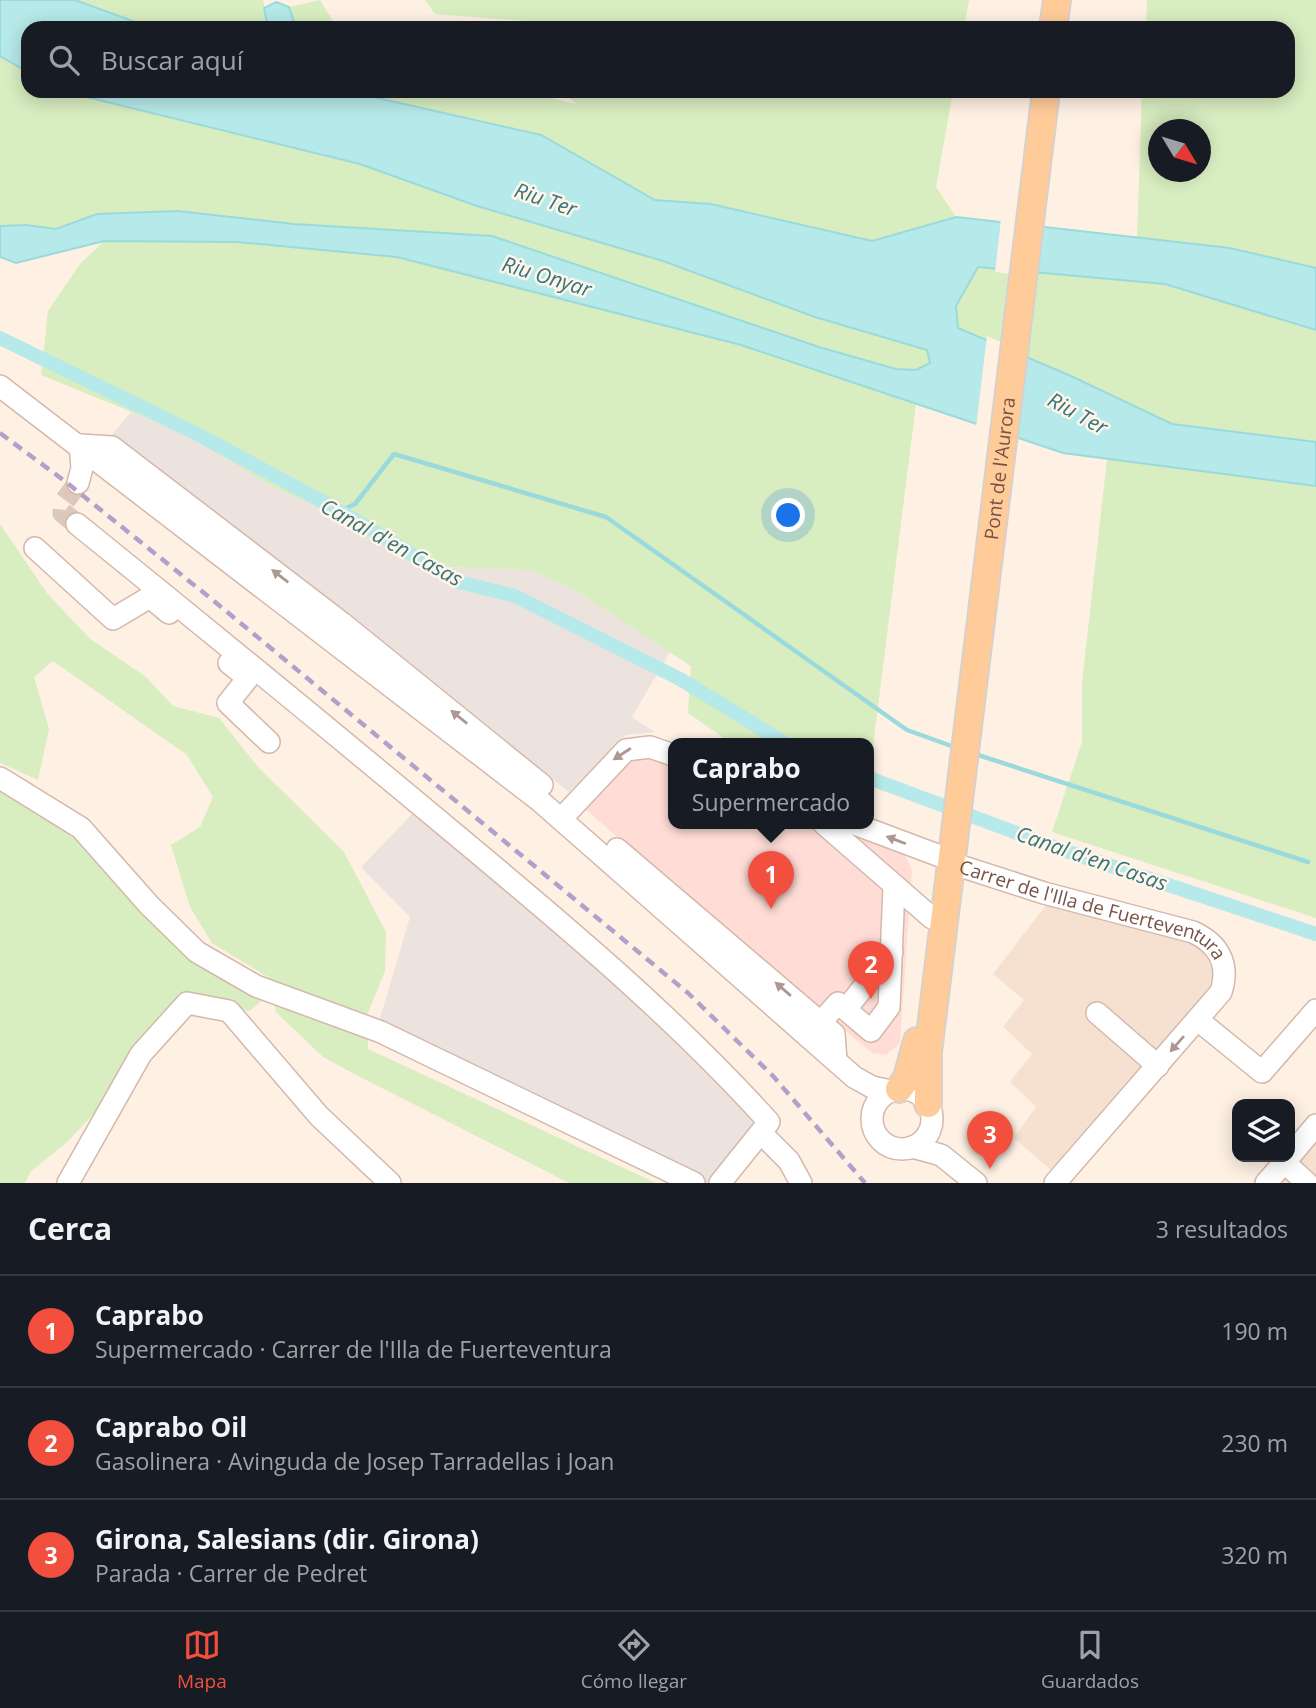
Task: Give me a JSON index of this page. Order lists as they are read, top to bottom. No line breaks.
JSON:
{"streets":{"main road":["Pont de l'Aurora"],"street":["Carrer de l'Illa de Fuerteventura"]},"crossings":[["Pont de l'Aurora","Carrer de l'Illa de Fuerteventura"]],"water":["Riu Ter","Riu Onyar","Canal d'en Casas"],"north":"bottom right","page":{"search":"Buscar aquí","popup":["Caprabo","Supermercado"],"pins":["1","2","3"],"heading":["Cerca","3 resultados"],"list":[{"mark":"1","name":"Caprabo","note":"Supermercado · Carrer de l'Illa de Fuerteventura","value":"190 m"},{"mark":"2","name":"Caprabo Oil","note":"Gasolinera · Avinguda de Josep Tarradellas i Joan","value":"230 m"},{"mark":"3","name":"Girona, Salesians (dir. Girona)","note":"Parada · Carrer de Pedret","value":"320 m"}],"nav":["Mapa","Cómo llegar","Guardados"]}}
